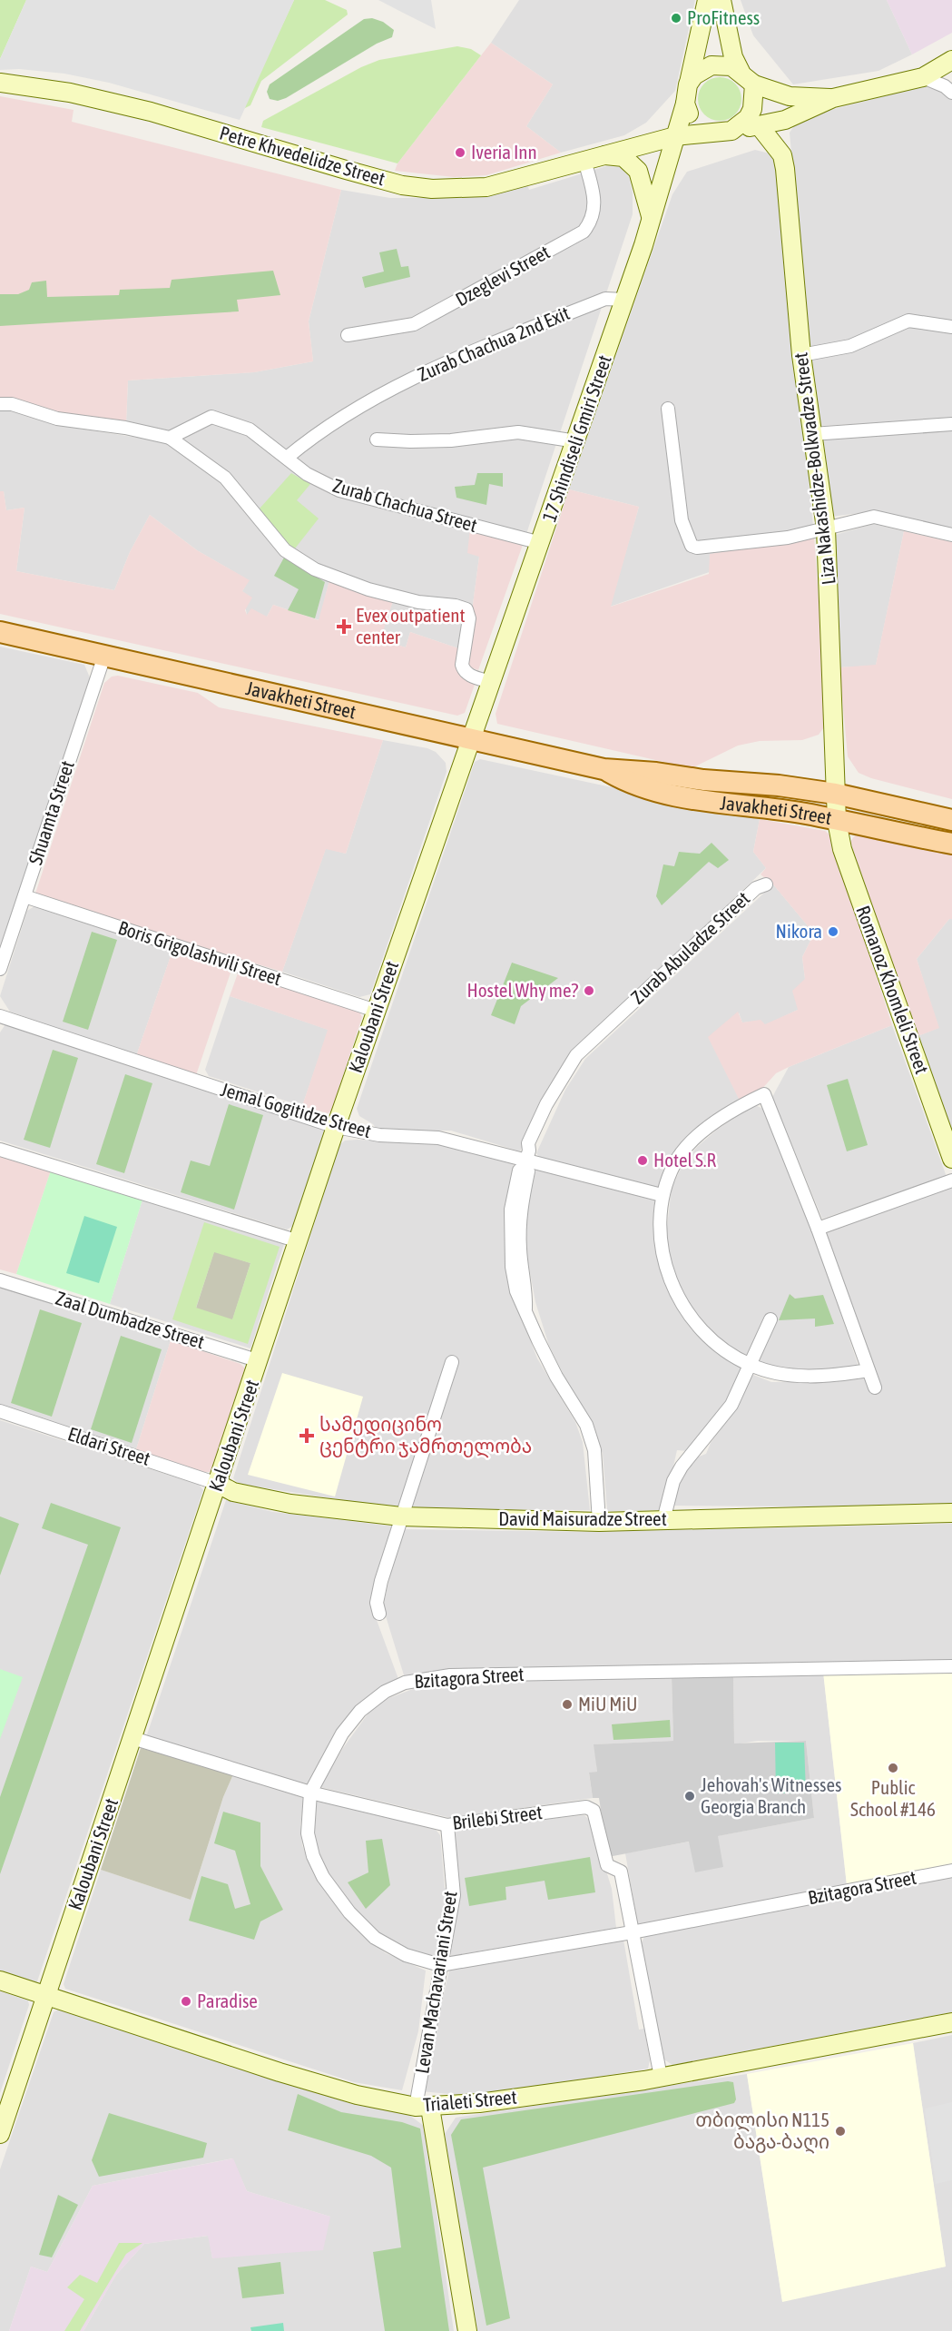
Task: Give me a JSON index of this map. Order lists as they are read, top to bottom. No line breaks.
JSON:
{"streets":{"main road":["Javakheti Street"],"street":["Petre Khvedelidze Street","Dzeglevi Street","Zurab Chachua 2nd Exit","17 Shindiseli Gmiri Street","Liza Nakashidze-Bolkvadze Street","Zurab Chachua Street","Shuamta Street","Zurab Abuladze Street","Boris Grigolashvili Street","Romanoz Khomleli Street","Kaloubani Street","Jemal Gogitidze Street","Zaal Dumbadze Street","Eldari Street","David Maisuradze Street","Bzitagora Street","Brilebi Street","Levan Machavariani Street","Trialeti Street"]},"crossings":[["Petre Khvedelidze Street","Dzeglevi Street"],["Petre Khvedelidze Street","17 Shindiseli Gmiri Street"],["Zurab Chachua 2nd Exit","17 Shindiseli Gmiri Street"],["Zurab Chachua 2nd Exit","Zurab Chachua Street"],["17 Shindiseli Gmiri Street","Zurab Chachua Street"],["17 Shindiseli Gmiri Street","Javakheti Street"],["17 Shindiseli Gmiri Street","Kaloubani Street"],["Liza Nakashidze-Bolkvadze Street","Javakheti Street"],["Liza Nakashidze-Bolkvadze Street","Romanoz Khomleli Street"],["Javakheti Street","Shuamta Street"],["Javakheti Street","Romanoz Khomleli Street"],["Javakheti Street","Kaloubani Street"],["Shuamta Street","Boris Grigolashvili Street"],["Zurab Abuladze Street","Jemal Gogitidze Street"],["Zurab Abuladze Street","David Maisuradze Street"],["Boris Grigolashvili Street","Kaloubani Street"],["Kaloubani Street","Jemal Gogitidze Street"],["Kaloubani Street","Zaal Dumbadze Street"],["Kaloubani Street","Eldari Street"],["Kaloubani Street","David Maisuradze Street"],["Kaloubani Street","Brilebi Street"],["Kaloubani Street","Trialeti Street"],["Eldari Street","David Maisuradze Street"],["Bzitagora Street","Brilebi Street"],["Bzitagora Street","Levan Machavariani Street"],["Brilebi Street","Levan Machavariani Street"],["Brilebi Street","Trialeti Street"],["Levan Machavariani Street","Trialeti Street"]],"places":{"other":["ProFitness","Iveria Inn","Nikora","Hostel Why me?","Hotel S.R","MiU MiU","Public School #146","Jehovah's Witnesses Georgia Branch","Paradise","თბილისი N115 ბაგა-ბაღი"],"health":["Evex outpatient center","სამედიცინო ცენტრი ჯამრთელობა"]}}
